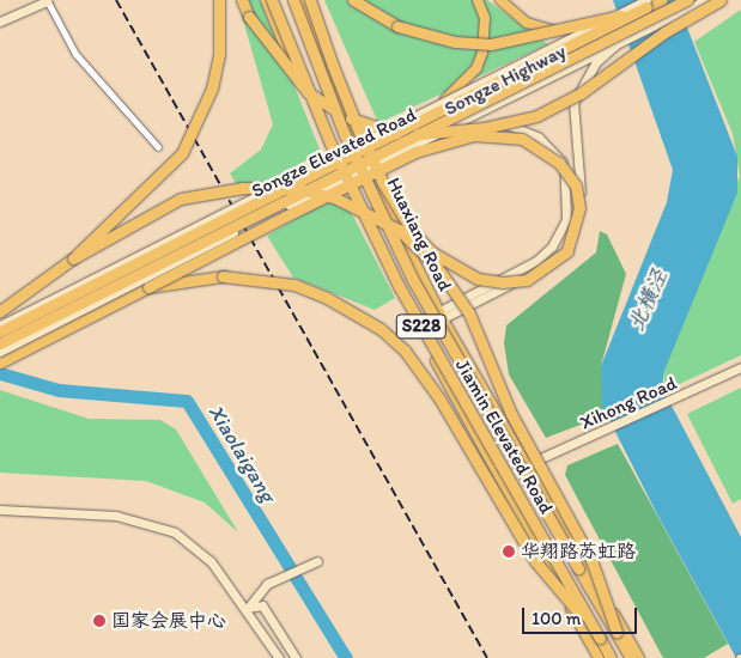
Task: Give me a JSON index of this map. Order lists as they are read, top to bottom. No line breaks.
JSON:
{"streets":{"highway":["Songze Elevated Road","S228","Jiamin Elevated Road"],"main road":["Songze Highway","Huaxiang Road","Xihong Road"]},"crossings":[["Songze Highway","Songze Elevated Road"],["Huaxiang Road","Xihong Road"]],"water":["北横泾","Xiaolaigang"],"places":["华翔路苏虹路","国家会展中心"],"scale_bar":"100 m"}
